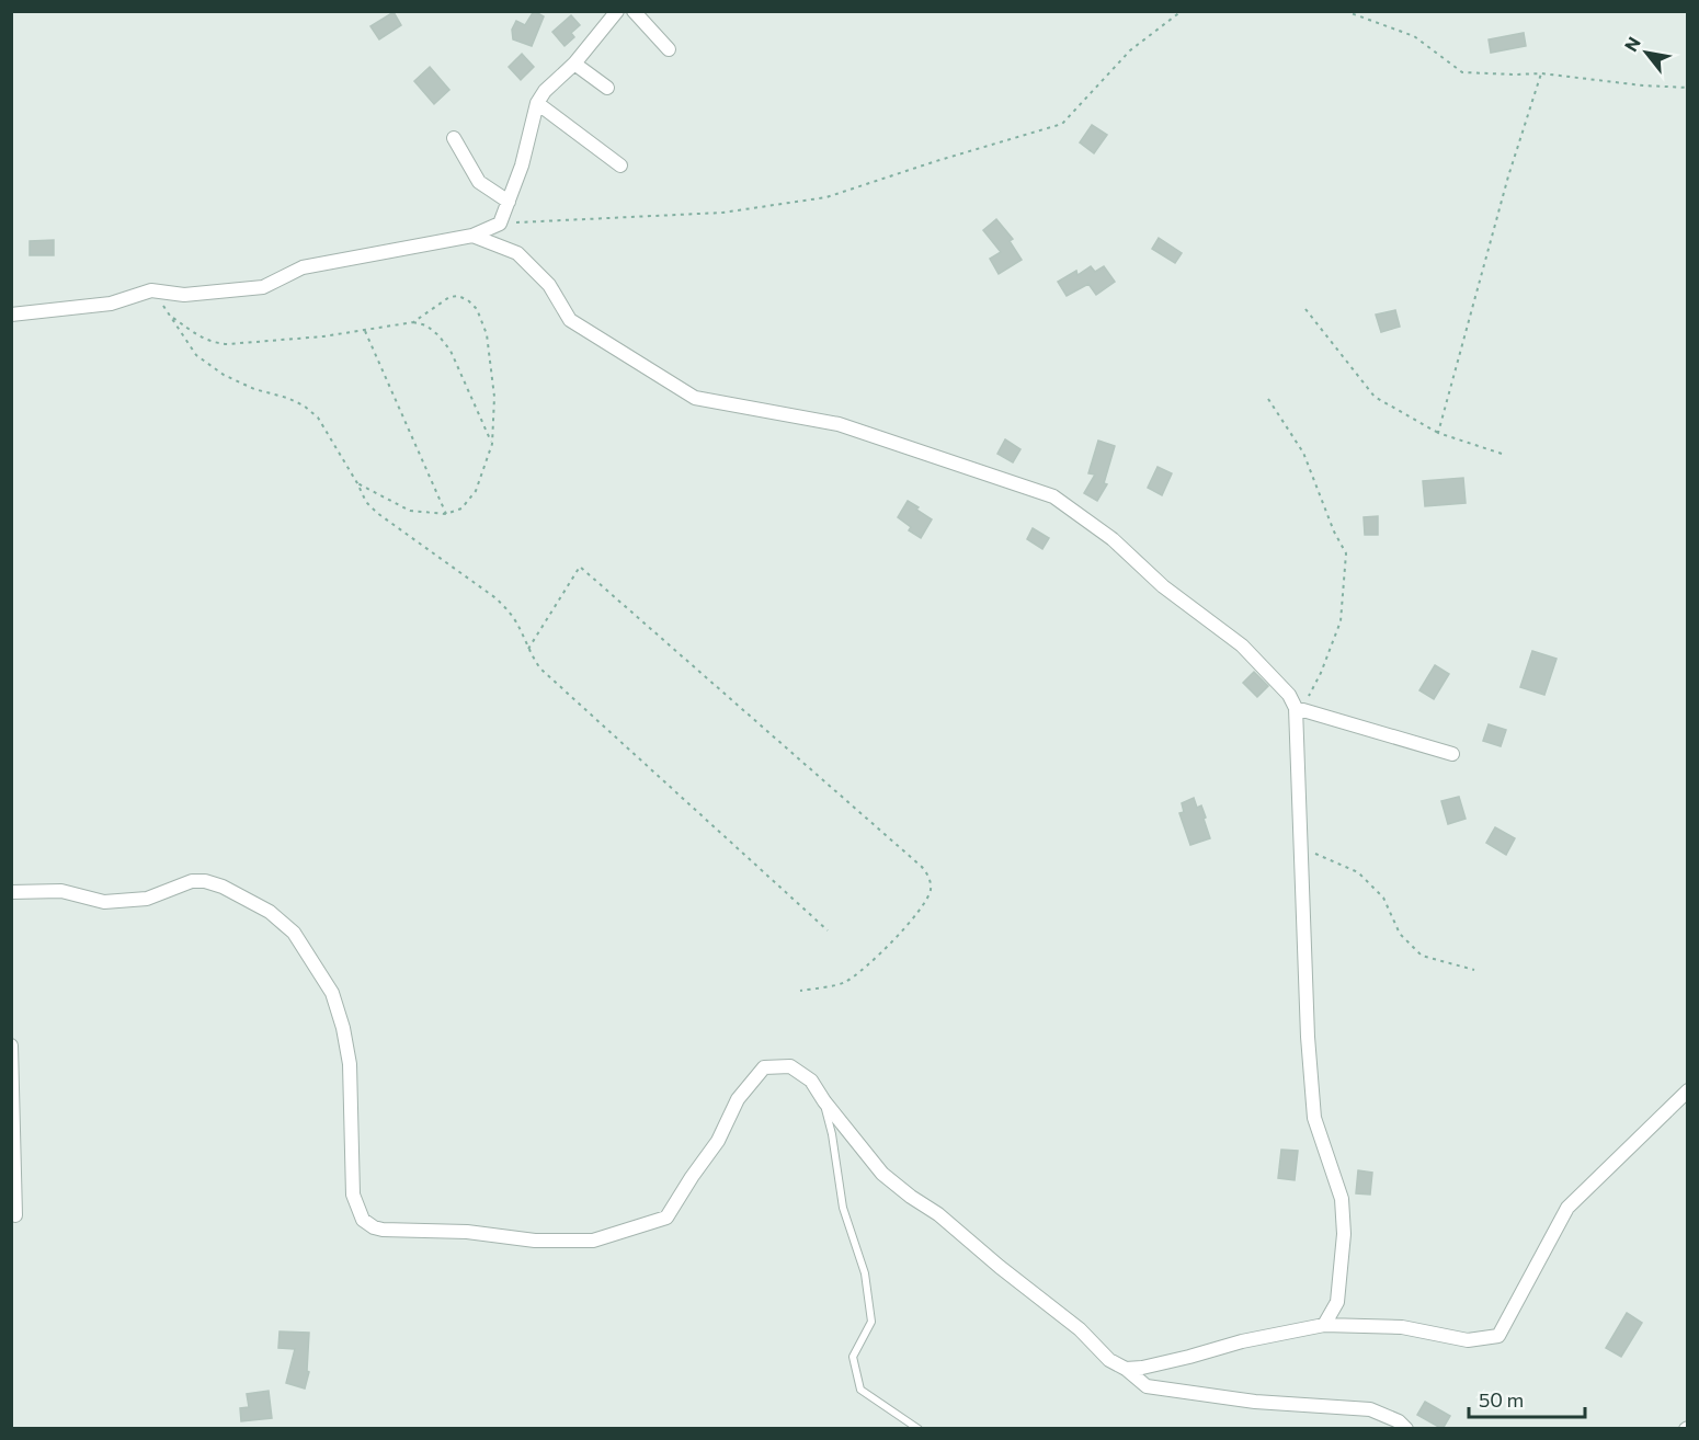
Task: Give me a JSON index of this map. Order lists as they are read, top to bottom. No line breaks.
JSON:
{"scale_bar":"50 m","north":"top left"}
